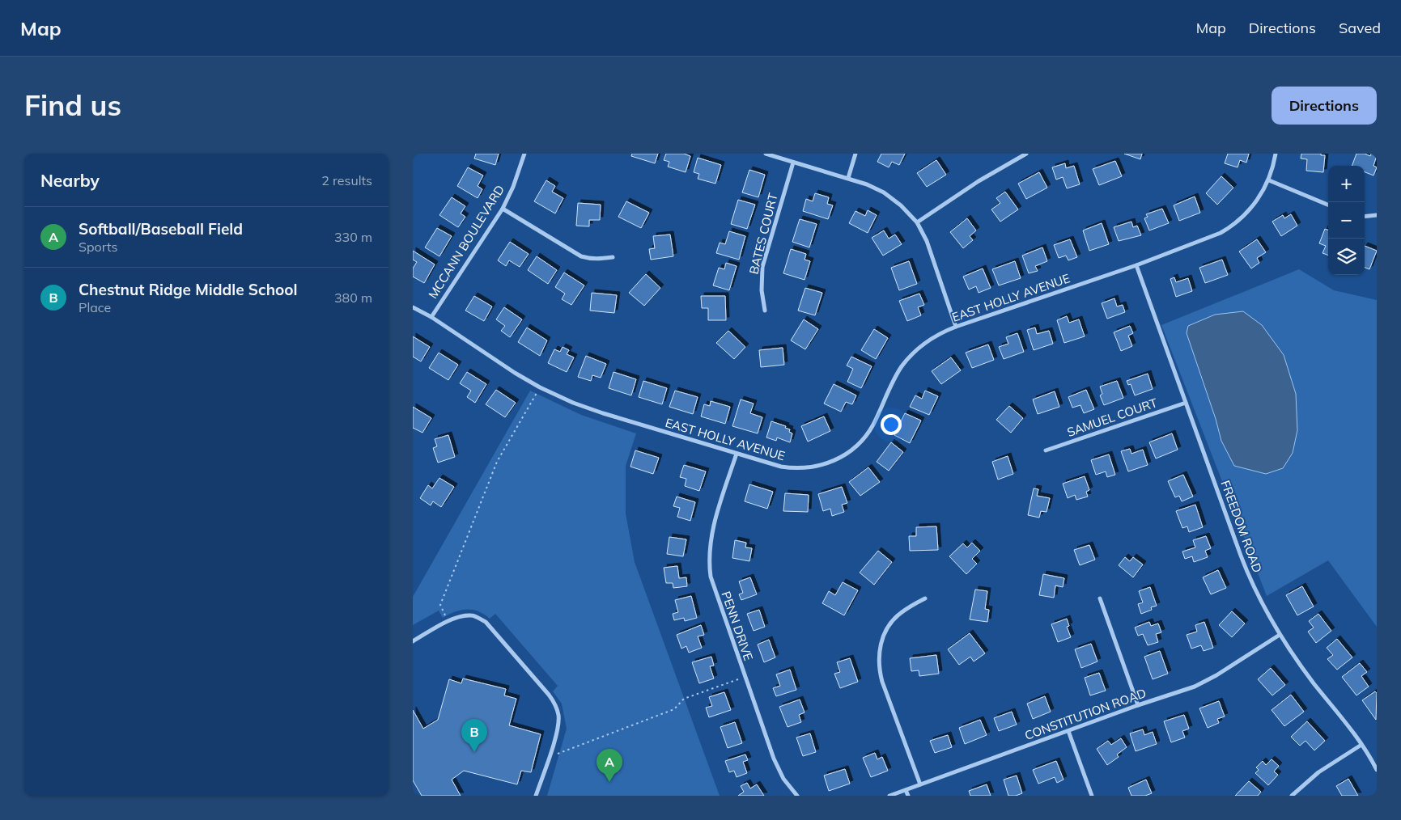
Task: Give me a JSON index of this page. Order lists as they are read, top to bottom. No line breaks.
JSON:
{"streets":{"street":["BATES COURT","MCCANN BOULEVARD","EAST HOLLY AVENUE","SAMUEL COURT","FREEDOM ROAD","PENN DRIVE","CONSTITUTION ROAD"]},"crossings":[["MCCANN BOULEVARD","EAST HOLLY AVENUE"],["EAST HOLLY AVENUE","FREEDOM ROAD"],["EAST HOLLY AVENUE","PENN DRIVE"],["SAMUEL COURT","FREEDOM ROAD"],["FREEDOM ROAD","CONSTITUTION ROAD"]],"page":{"header":"Map","nav":["Map","Directions","Saved"],"buttons":"Directions","title":"Find us","heading":["Nearby","2 results"],"map_buttons":["+","−"],"list":[{"mark":"A","name":"Softball/Baseball Field","note":"Sports","value":"330 m"},{"mark":"B","name":"Chestnut Ridge Middle School","note":"Place","value":"380 m"}],"pins":["B","A"]}}
